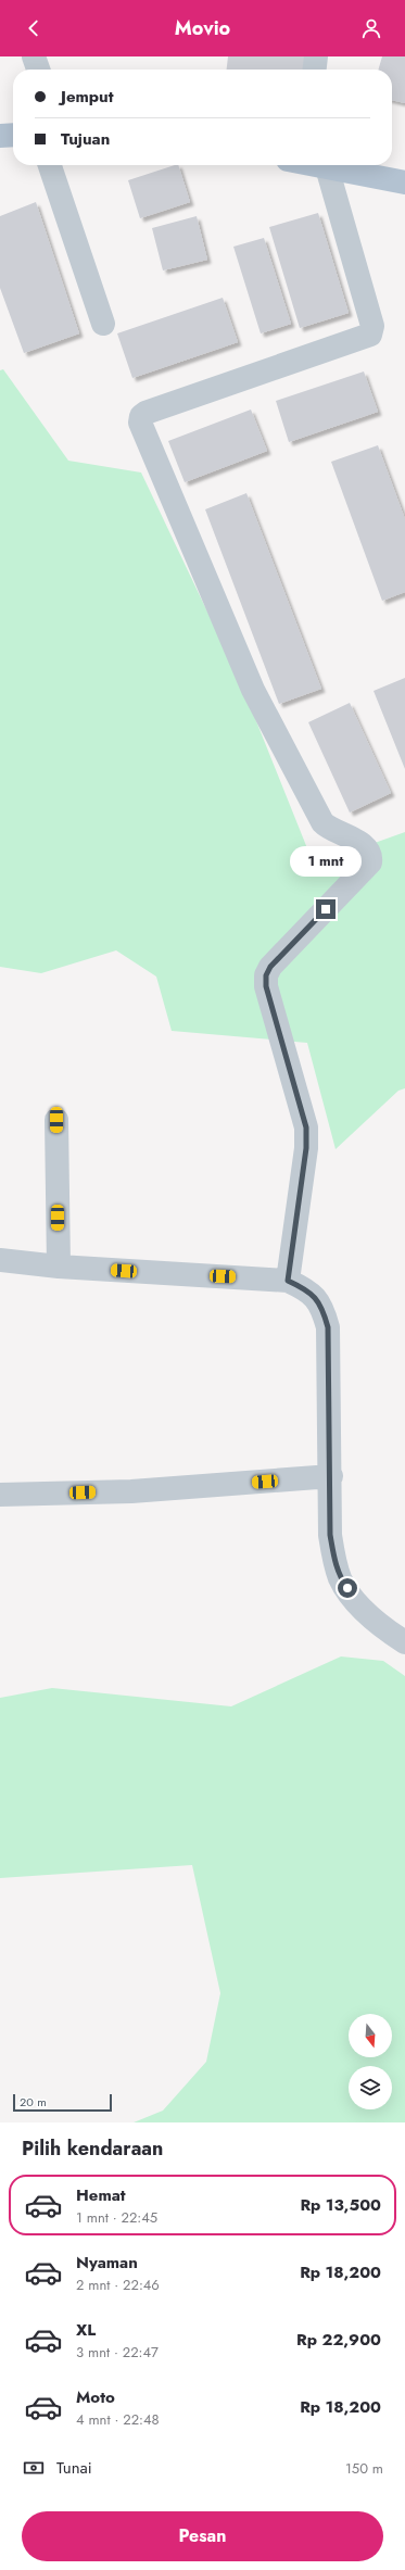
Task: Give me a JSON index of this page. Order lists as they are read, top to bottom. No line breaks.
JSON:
{"scale_bar":"20 m","north":"bottom","page":{"header":"Movio","banner":["Jemput","Tujuan"],"bubble":"1 mnt","scale":"20 m","heading":"Pilih kendaraan","list":[{"name":"Hemat","note":"1 mnt · 22:45","value":"Rp 13,500"},{"name":"Nyaman","note":"2 mnt · 22:46","value":"Rp 18,200"},{"name":"XL","note":"3 mnt · 22:47","value":"Rp 22,900"},{"name":"Moto","note":"4 mnt · 22:48","value":"Rp 18,200"}],"pay":["Tunai","150 m"],"buttons":"Pesan"}}
